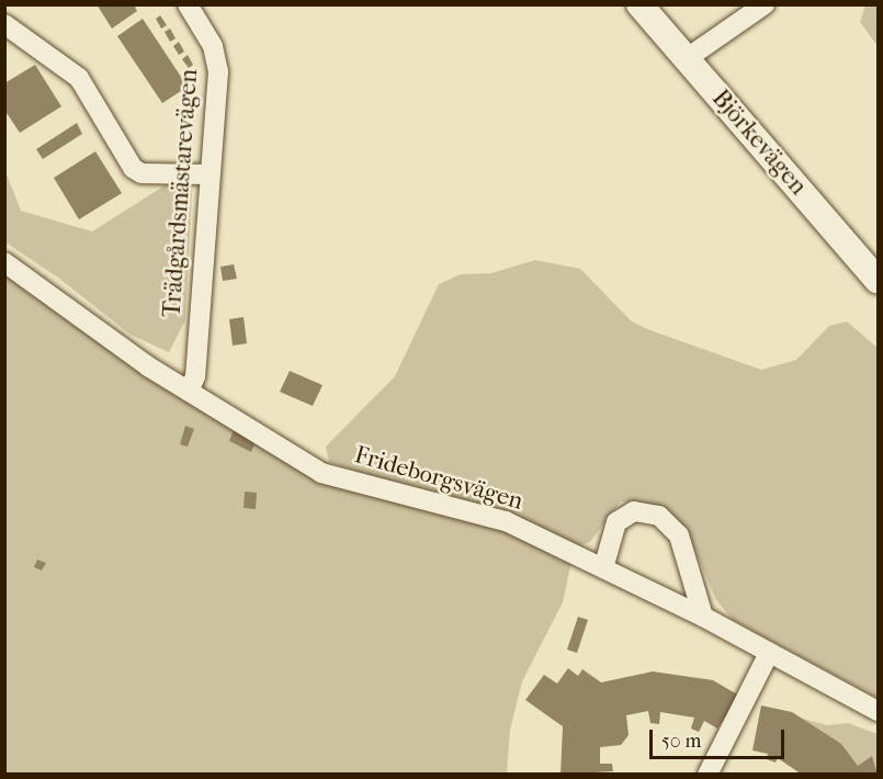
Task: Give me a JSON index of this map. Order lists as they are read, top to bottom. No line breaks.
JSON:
{"streets":{"main road":["Björkevägen"],"street":["Trädgårdsmästarevägen","Frideborgsvägen"]},"crossings":[["Trädgårdsmästarevägen","Frideborgsvägen"]],"scale_bar":"50 m"}
